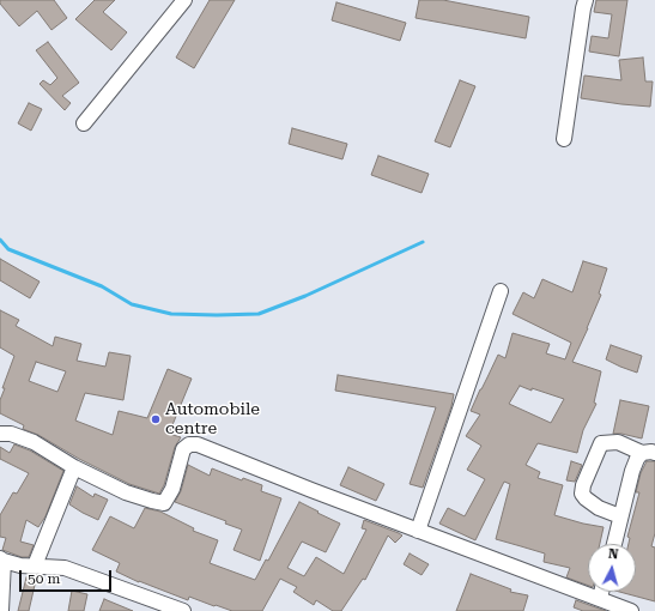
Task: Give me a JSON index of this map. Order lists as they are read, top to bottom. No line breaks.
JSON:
{"places":["Automobile centre"],"scale_bar":"50 m","north":"top"}
